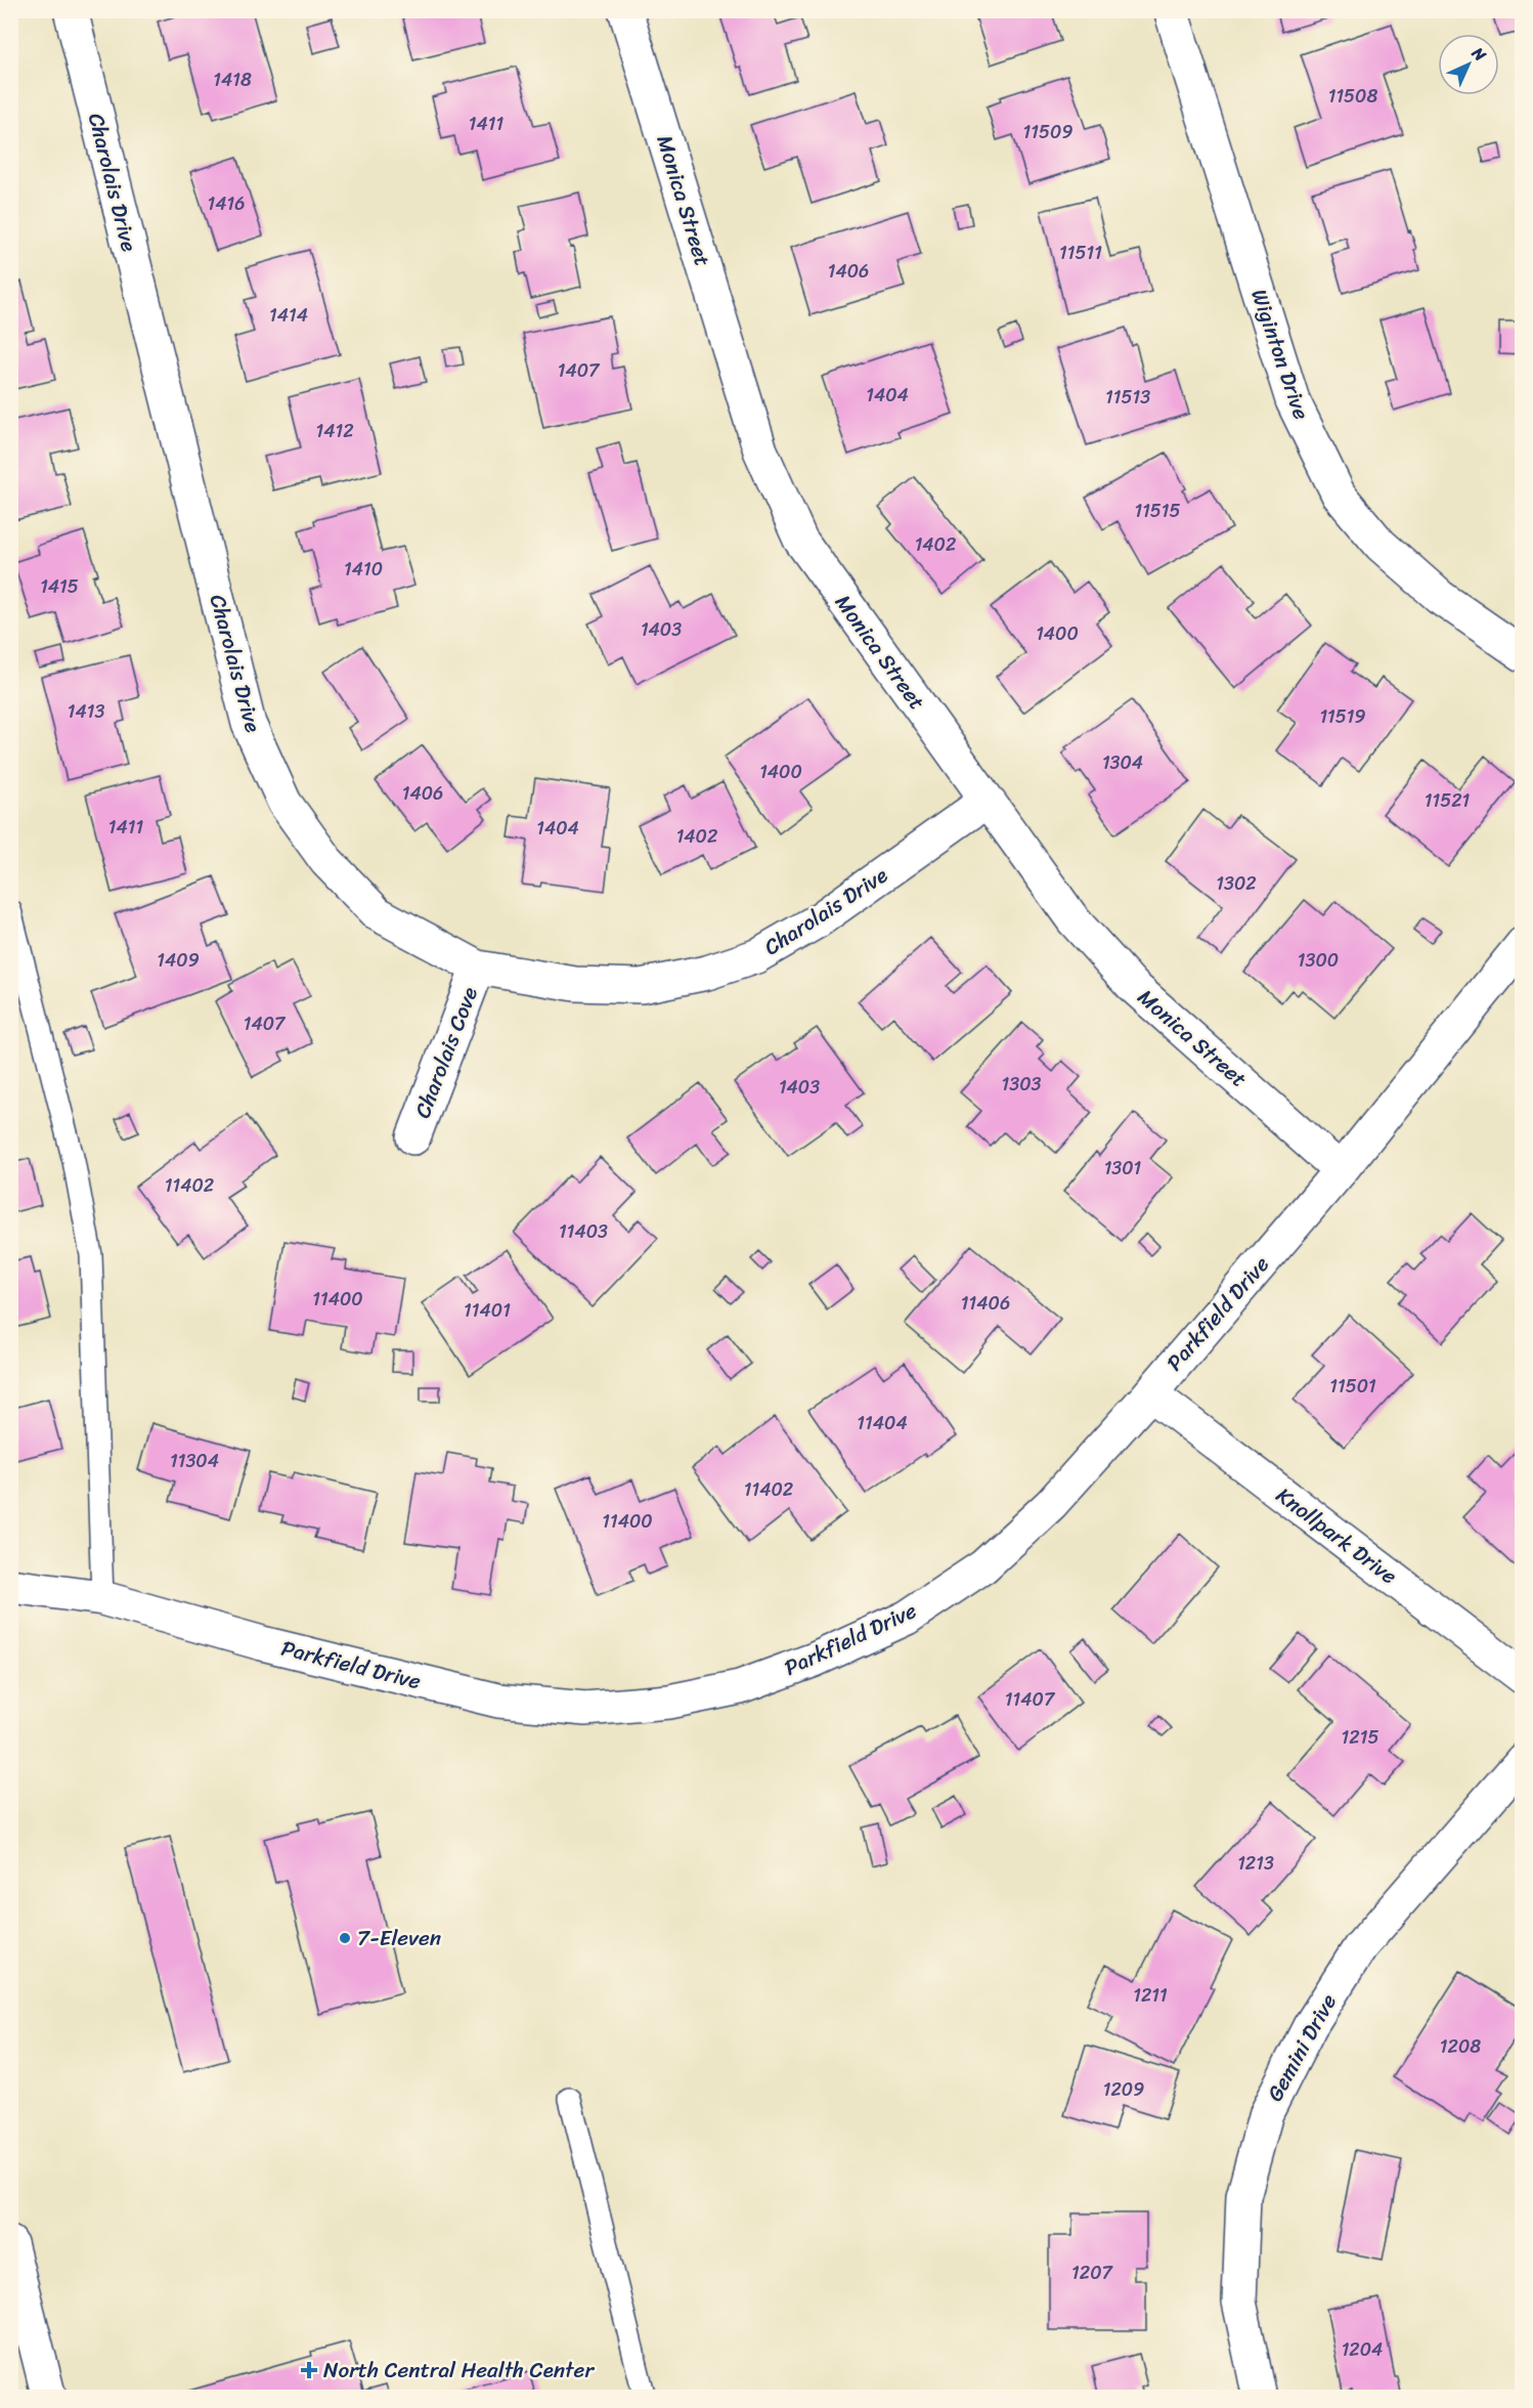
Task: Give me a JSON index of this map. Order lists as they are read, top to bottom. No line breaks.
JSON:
{"streets":{"street":["Charolais Drive","Monica Street","Wiginton Drive","Charolais Cove","Parkfield Drive","Knollpark Drive","Gemini Drive"]},"crossings":[["Charolais Drive","Monica Street"],["Charolais Drive","Charolais Cove"],["Monica Street","Parkfield Drive"],["Parkfield Drive","Knollpark Drive"]],"places":{"other":["7-Eleven"],"health":["North Central Health Center"]},"house_numbers":["1418","11508","1411","11509","1416","11511","1406","1414","1407","1404","11513","1412","11515","1402","1410","1415","1403","1400","1413","11519","1304","1400","1406","11521","1411","1404","1402","1302","1409","1300","1407","1303","1403","1301","11402","11403","11400","11406","11401","11501","11404","11304","11402","11400","11407","1215","1213","1211","1208","1209","1207","1204"],"north":"top right"}
